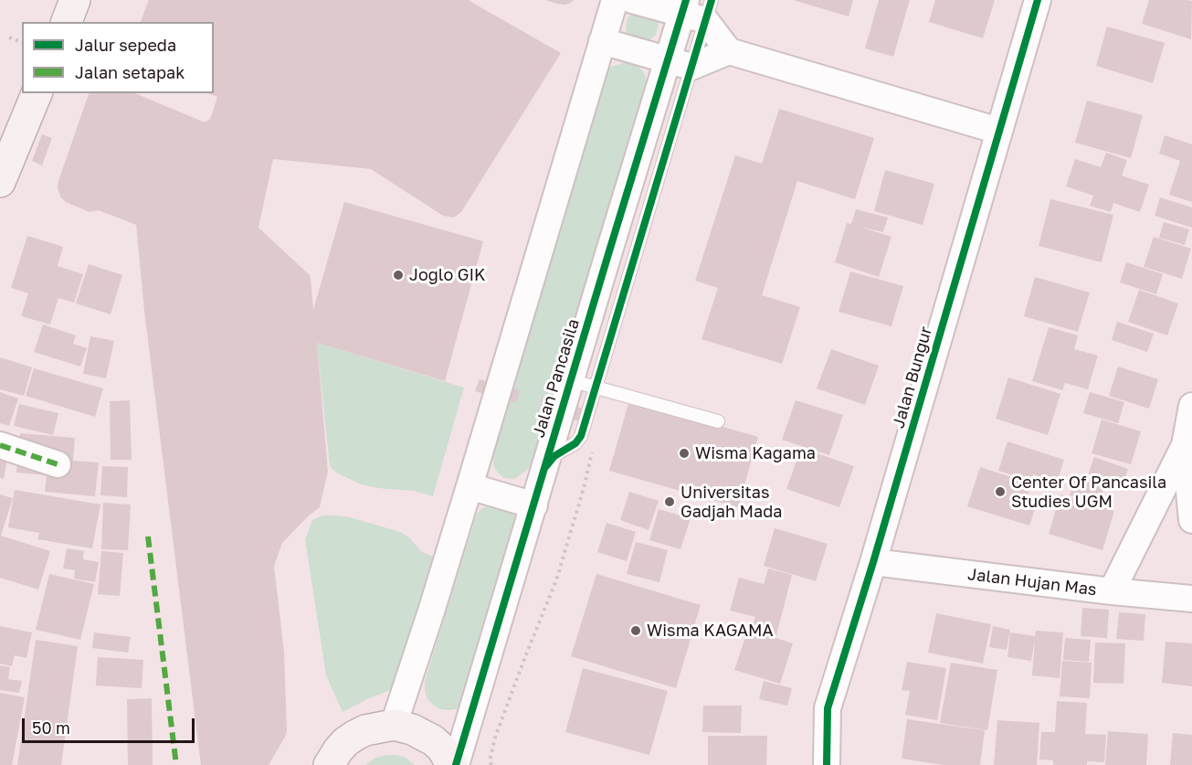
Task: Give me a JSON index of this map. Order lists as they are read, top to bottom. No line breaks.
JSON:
{"streets":{"street":["Jalan Bungur","Jalan Pancasila","Jalan Hujan Mas"]},"crossings":[["Jalan Bungur","Jalan Hujan Mas"]],"places":["Joglo GIK","Wisma Kagama","Center Of Pancasila Studies UGM","Universitas Gadjah Mada","Wisma KAGAMA"],"legend":["Jalur sepeda","Jalan setapak"],"scale_bar":"50 m"}
